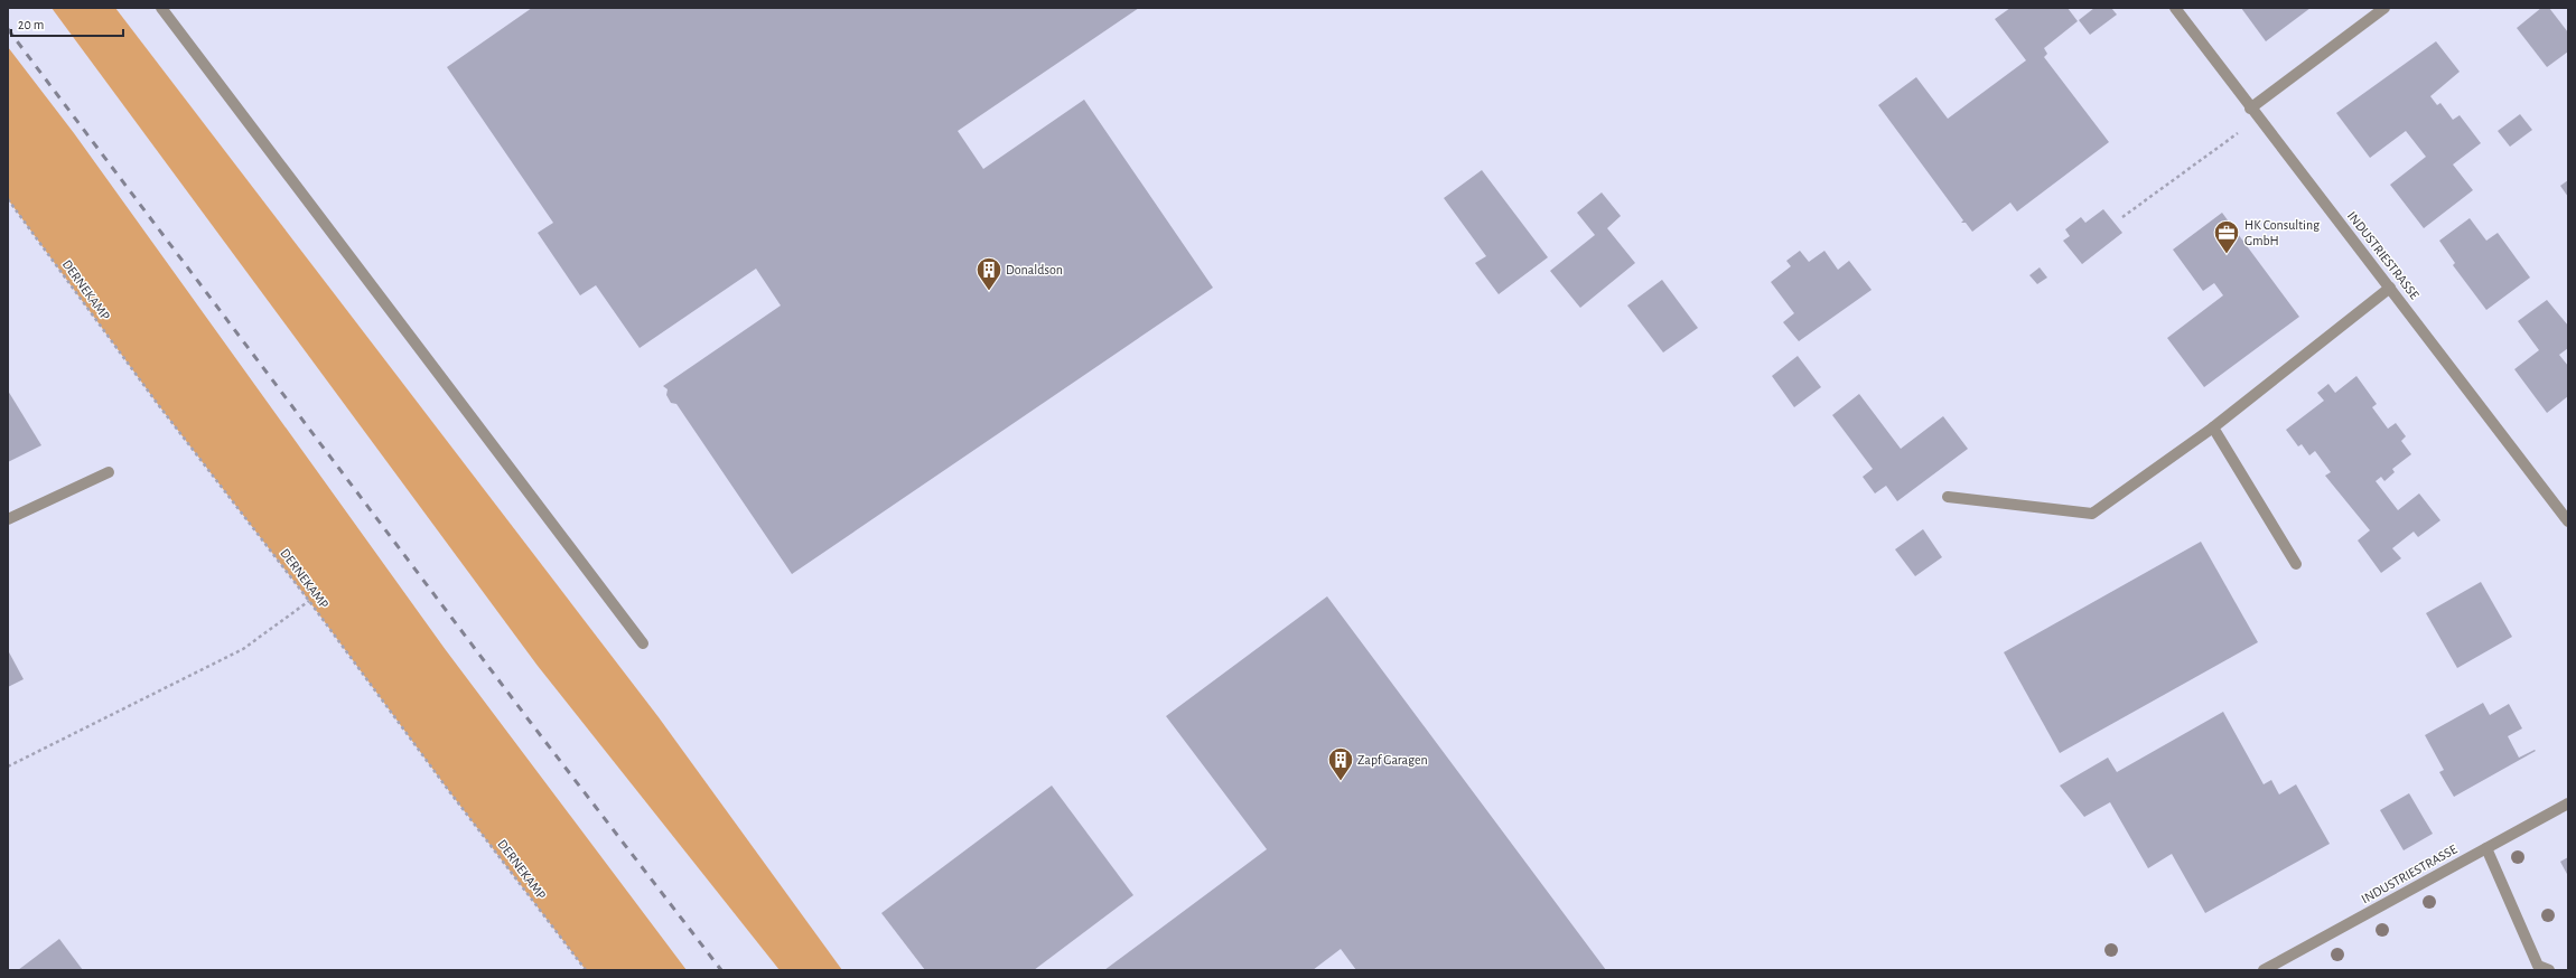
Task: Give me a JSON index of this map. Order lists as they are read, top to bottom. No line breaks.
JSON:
{"streets":{"street":["INDUSTRIESTRASSE"],"path":["DERNEKAMP"]},"places":{"office":["HK Consulting GmbH"],"building":["Donaldson","Zapf Garagen"]},"scale_bar":"20 m"}
